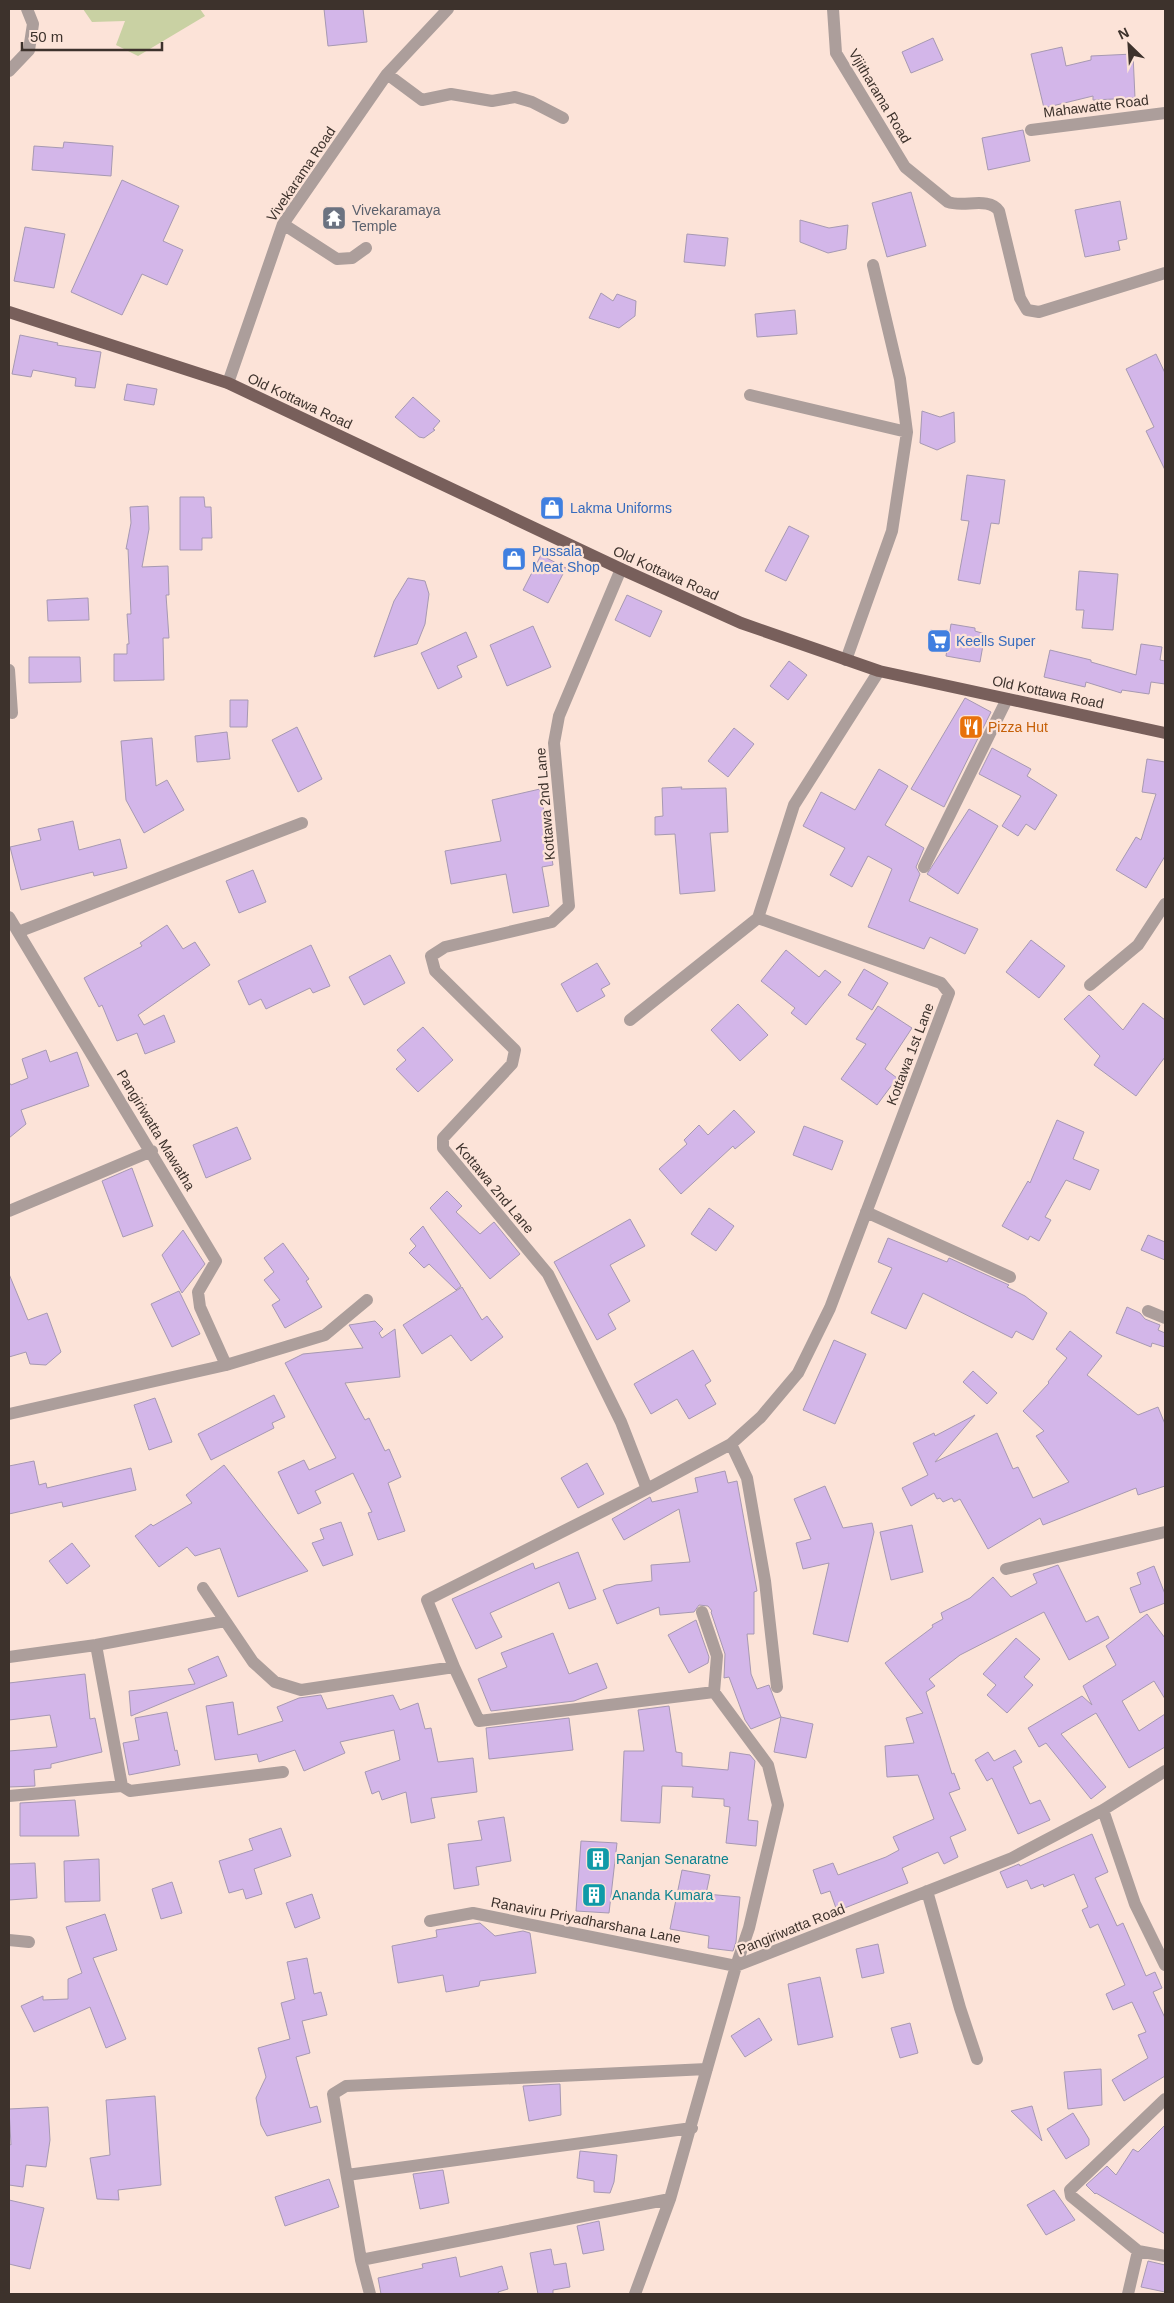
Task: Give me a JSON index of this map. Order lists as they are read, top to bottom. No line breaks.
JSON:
{"streets":{"main road":["Old Kottawa Road"],"street":["Vijitharama Road","Mahawatte Road","Vivekarama Road","Kottawa 2nd Lane","Kottawa 1st Lane","Pangiriwatta Mawatha","Ranaviru Priyadharshana Lane","Pangiriwatta Road"]},"crossings":[["Vivekarama Road","Old Kottawa Road"],["Old Kottawa Road","Kottawa 2nd Lane"],["Kottawa 2nd Lane","Kottawa 1st Lane"],["Ranaviru Priyadharshana Lane","Pangiriwatta Road"]],"places":{"temple":["Vivekaramaya Temple"],"shop":["Lakma Uniforms","Pussala Meat Shop"],"supermarket":["Keells Super"],"restaurant":["Pizza Hut"],"building":["Ranjan Senaratne","Ananda Kumara"]},"scale_bar":"50 m","north":"top left"}
